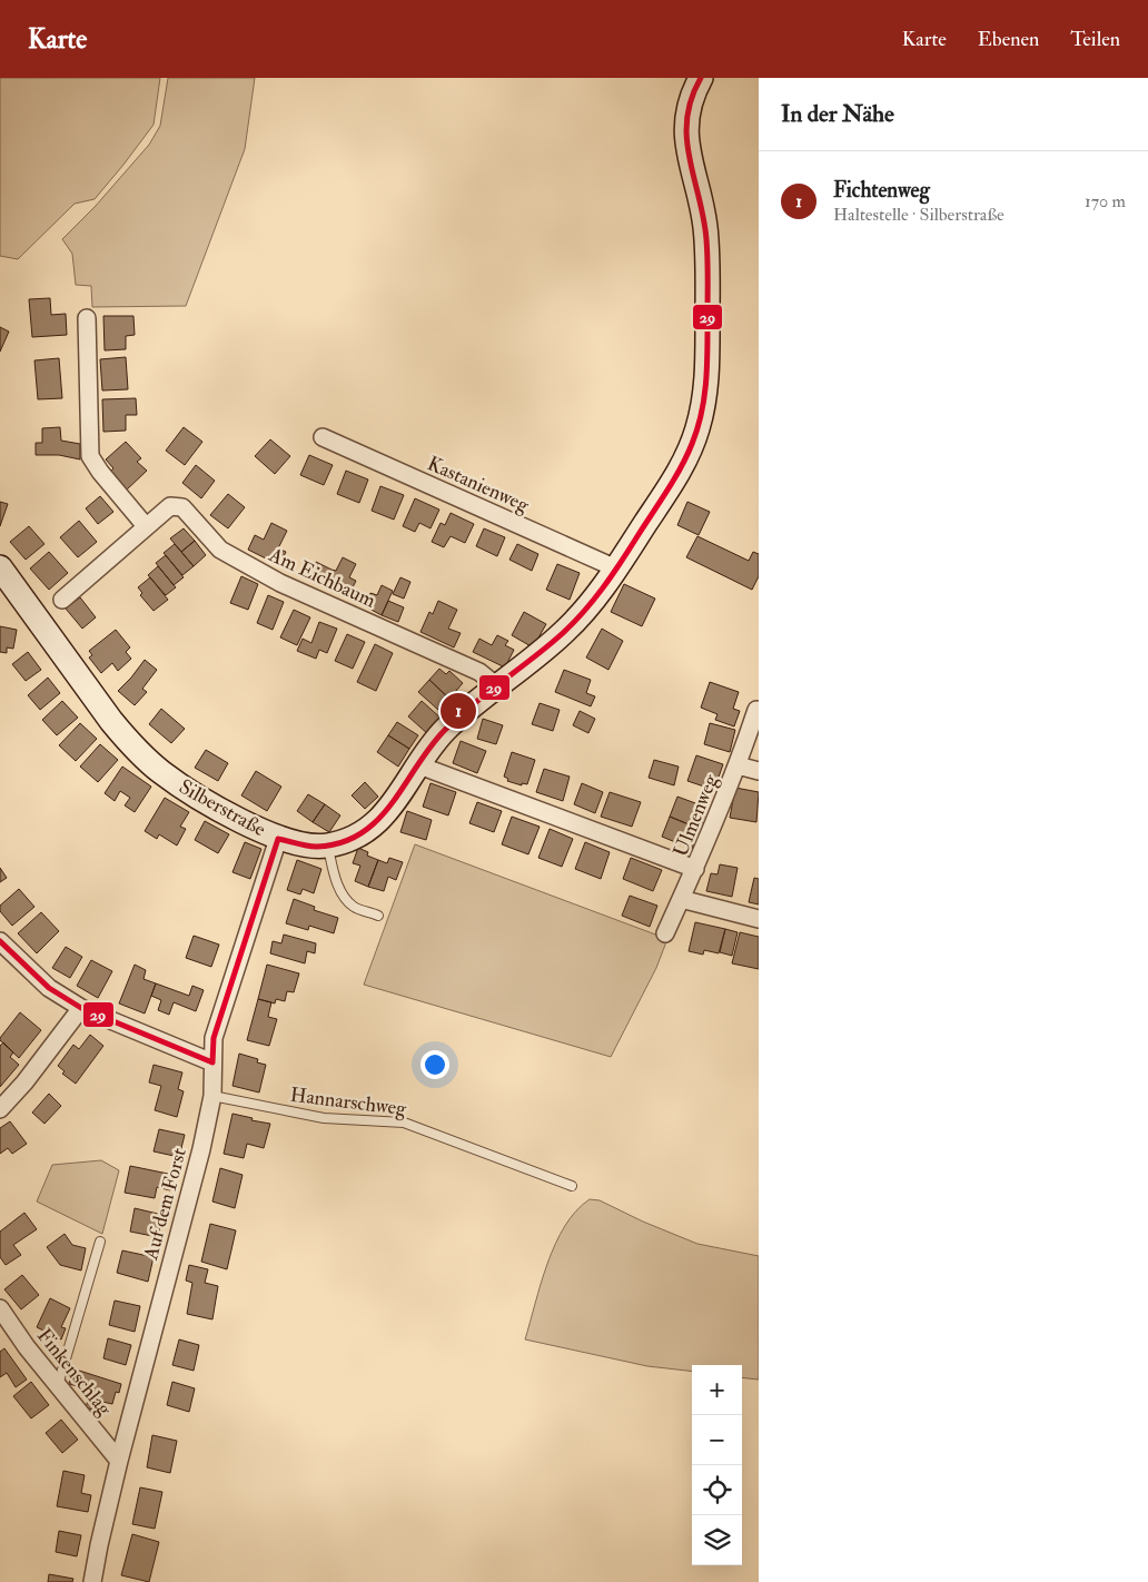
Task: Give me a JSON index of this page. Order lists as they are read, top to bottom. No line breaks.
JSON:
{"streets":{"street":["Kastanienweg","Am Eichbaum","Silberstraße","Ulmenweg","Auf dem Forst","Finkenschlag"],"lane":["Hannarschweg"]},"crossings":[["Kastanienweg","Silberstraße"],["Am Eichbaum","Silberstraße"],["Silberstraße","Auf dem Forst"],["Hannarschweg","Auf dem Forst"],["Auf dem Forst","Finkenschlag"]],"lines":["transit line 29"],"page":{"header":"Karte","nav":["Karte","Ebenen","Teilen"],"heading":"In der Nähe","list":[{"mark":"1","name":"Fichtenweg","note":"Haltestelle · Silberstraße","value":"170 m"}],"pins":"1","map_buttons":["+","−"]}}
